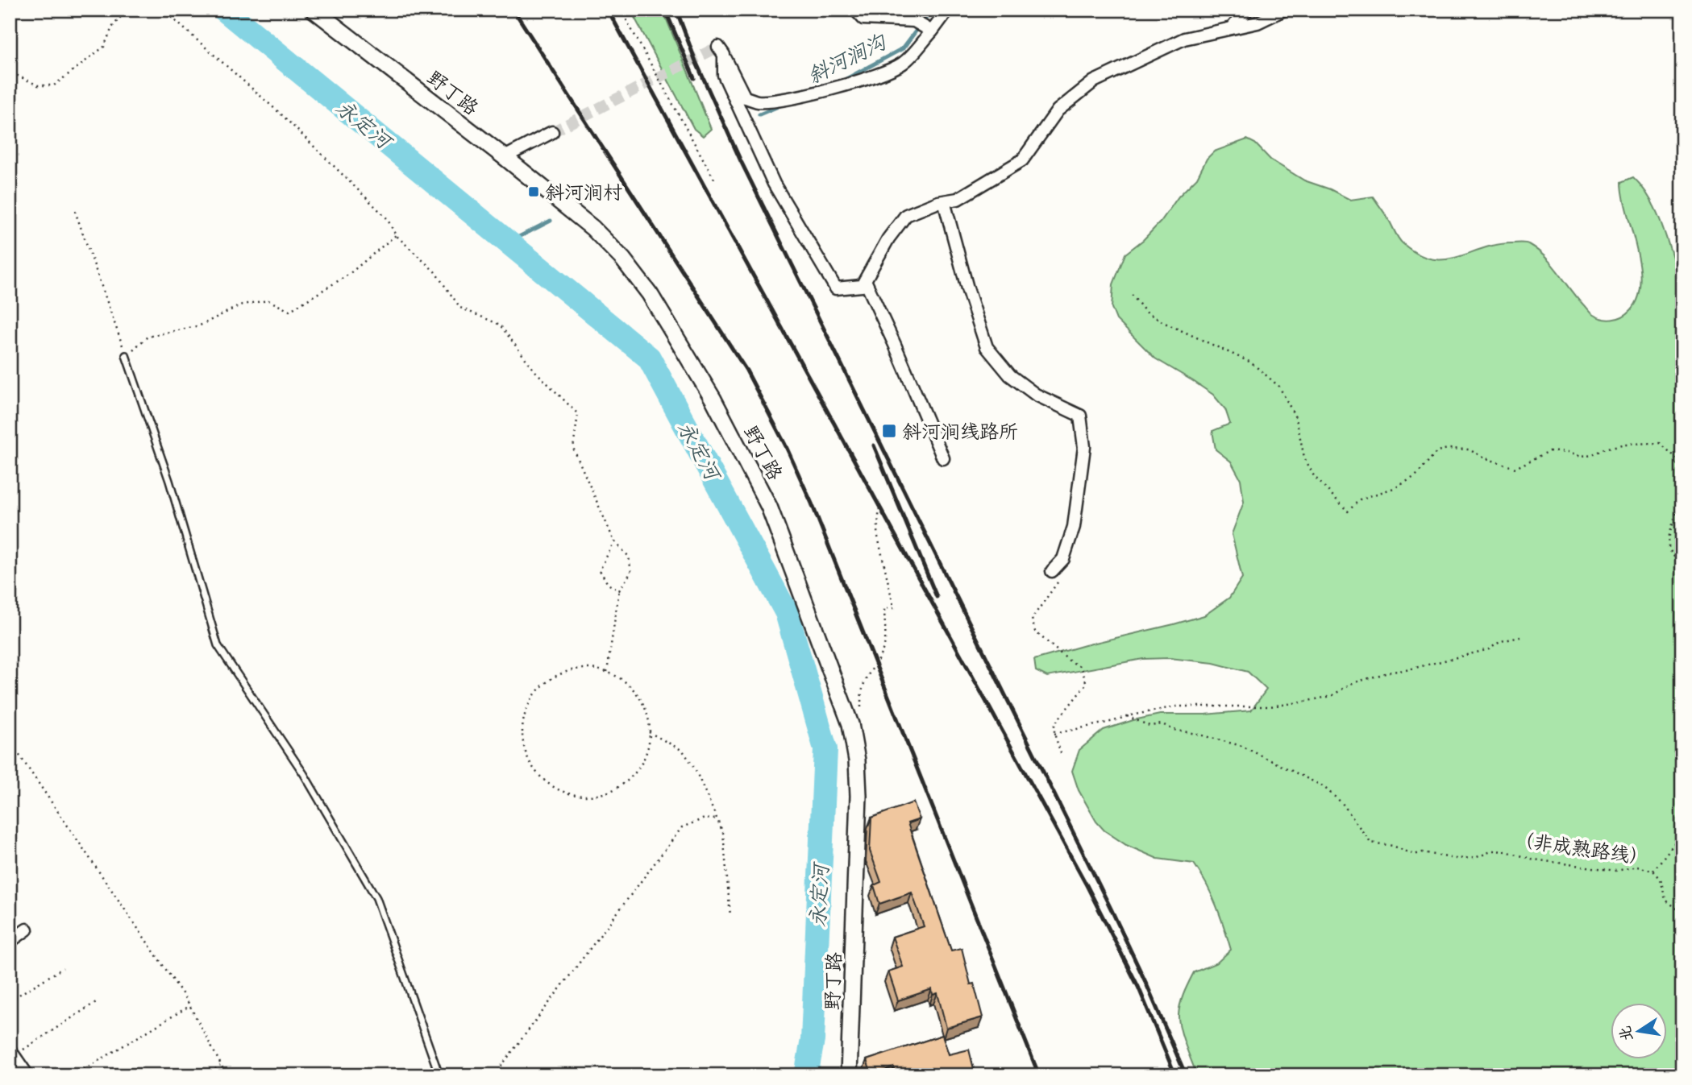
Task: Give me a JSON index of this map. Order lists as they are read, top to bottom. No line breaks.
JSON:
{"streets":{"main road":["野丁路"],"path":["（非成熟路线）"]},"water":["斜河涧沟","永定河"],"places":{"transit":["斜河涧村","斜河涧线路所"]},"north":"left"}
